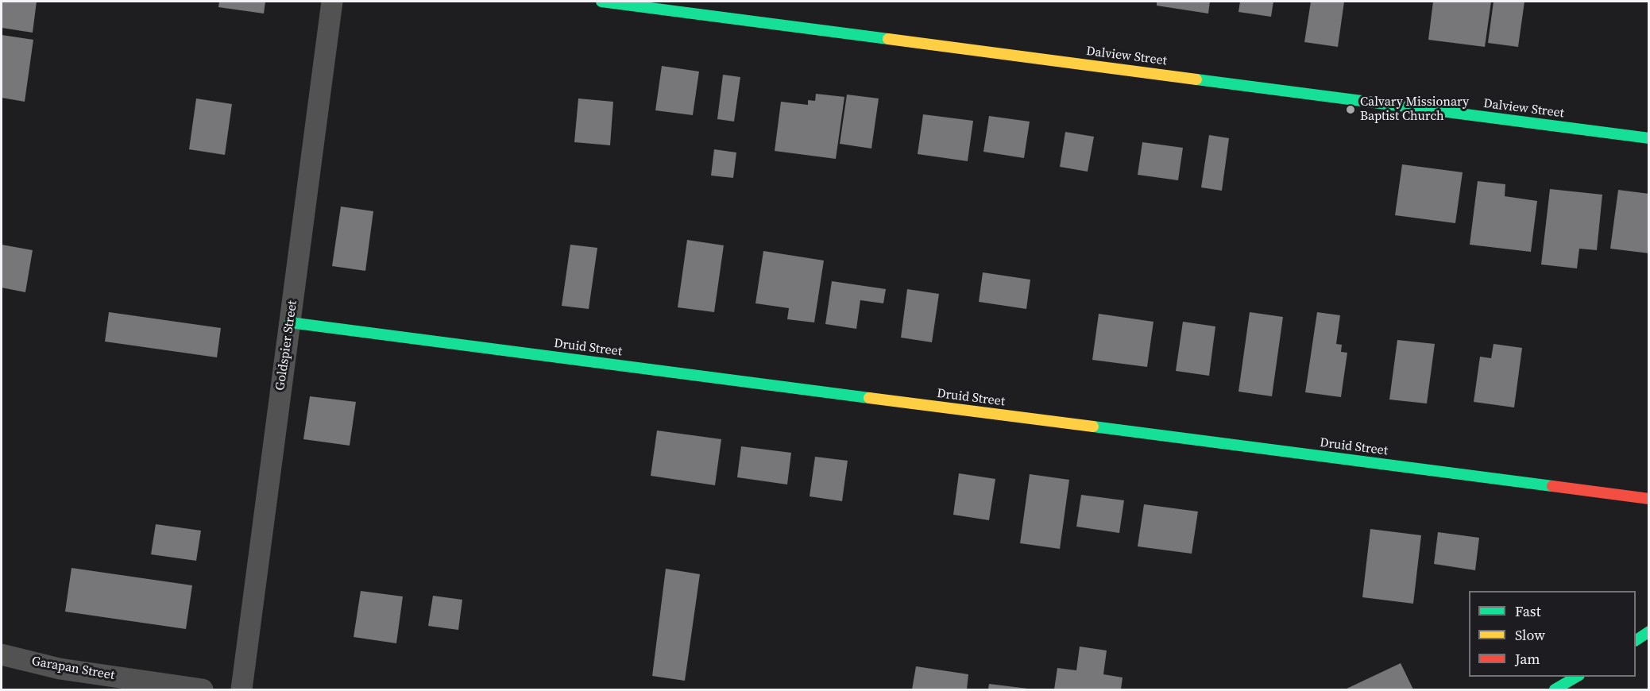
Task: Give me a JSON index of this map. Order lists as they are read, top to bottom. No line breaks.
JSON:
{"streets":{"street":["Dalview Street","Goldspier Street","Druid Street","Garapan Street"]},"crossings":[["Goldspier Street","Druid Street"]],"places":["Calvary Missionary Baptist Church"],"legend":["Fast","Slow","Jam"]}
